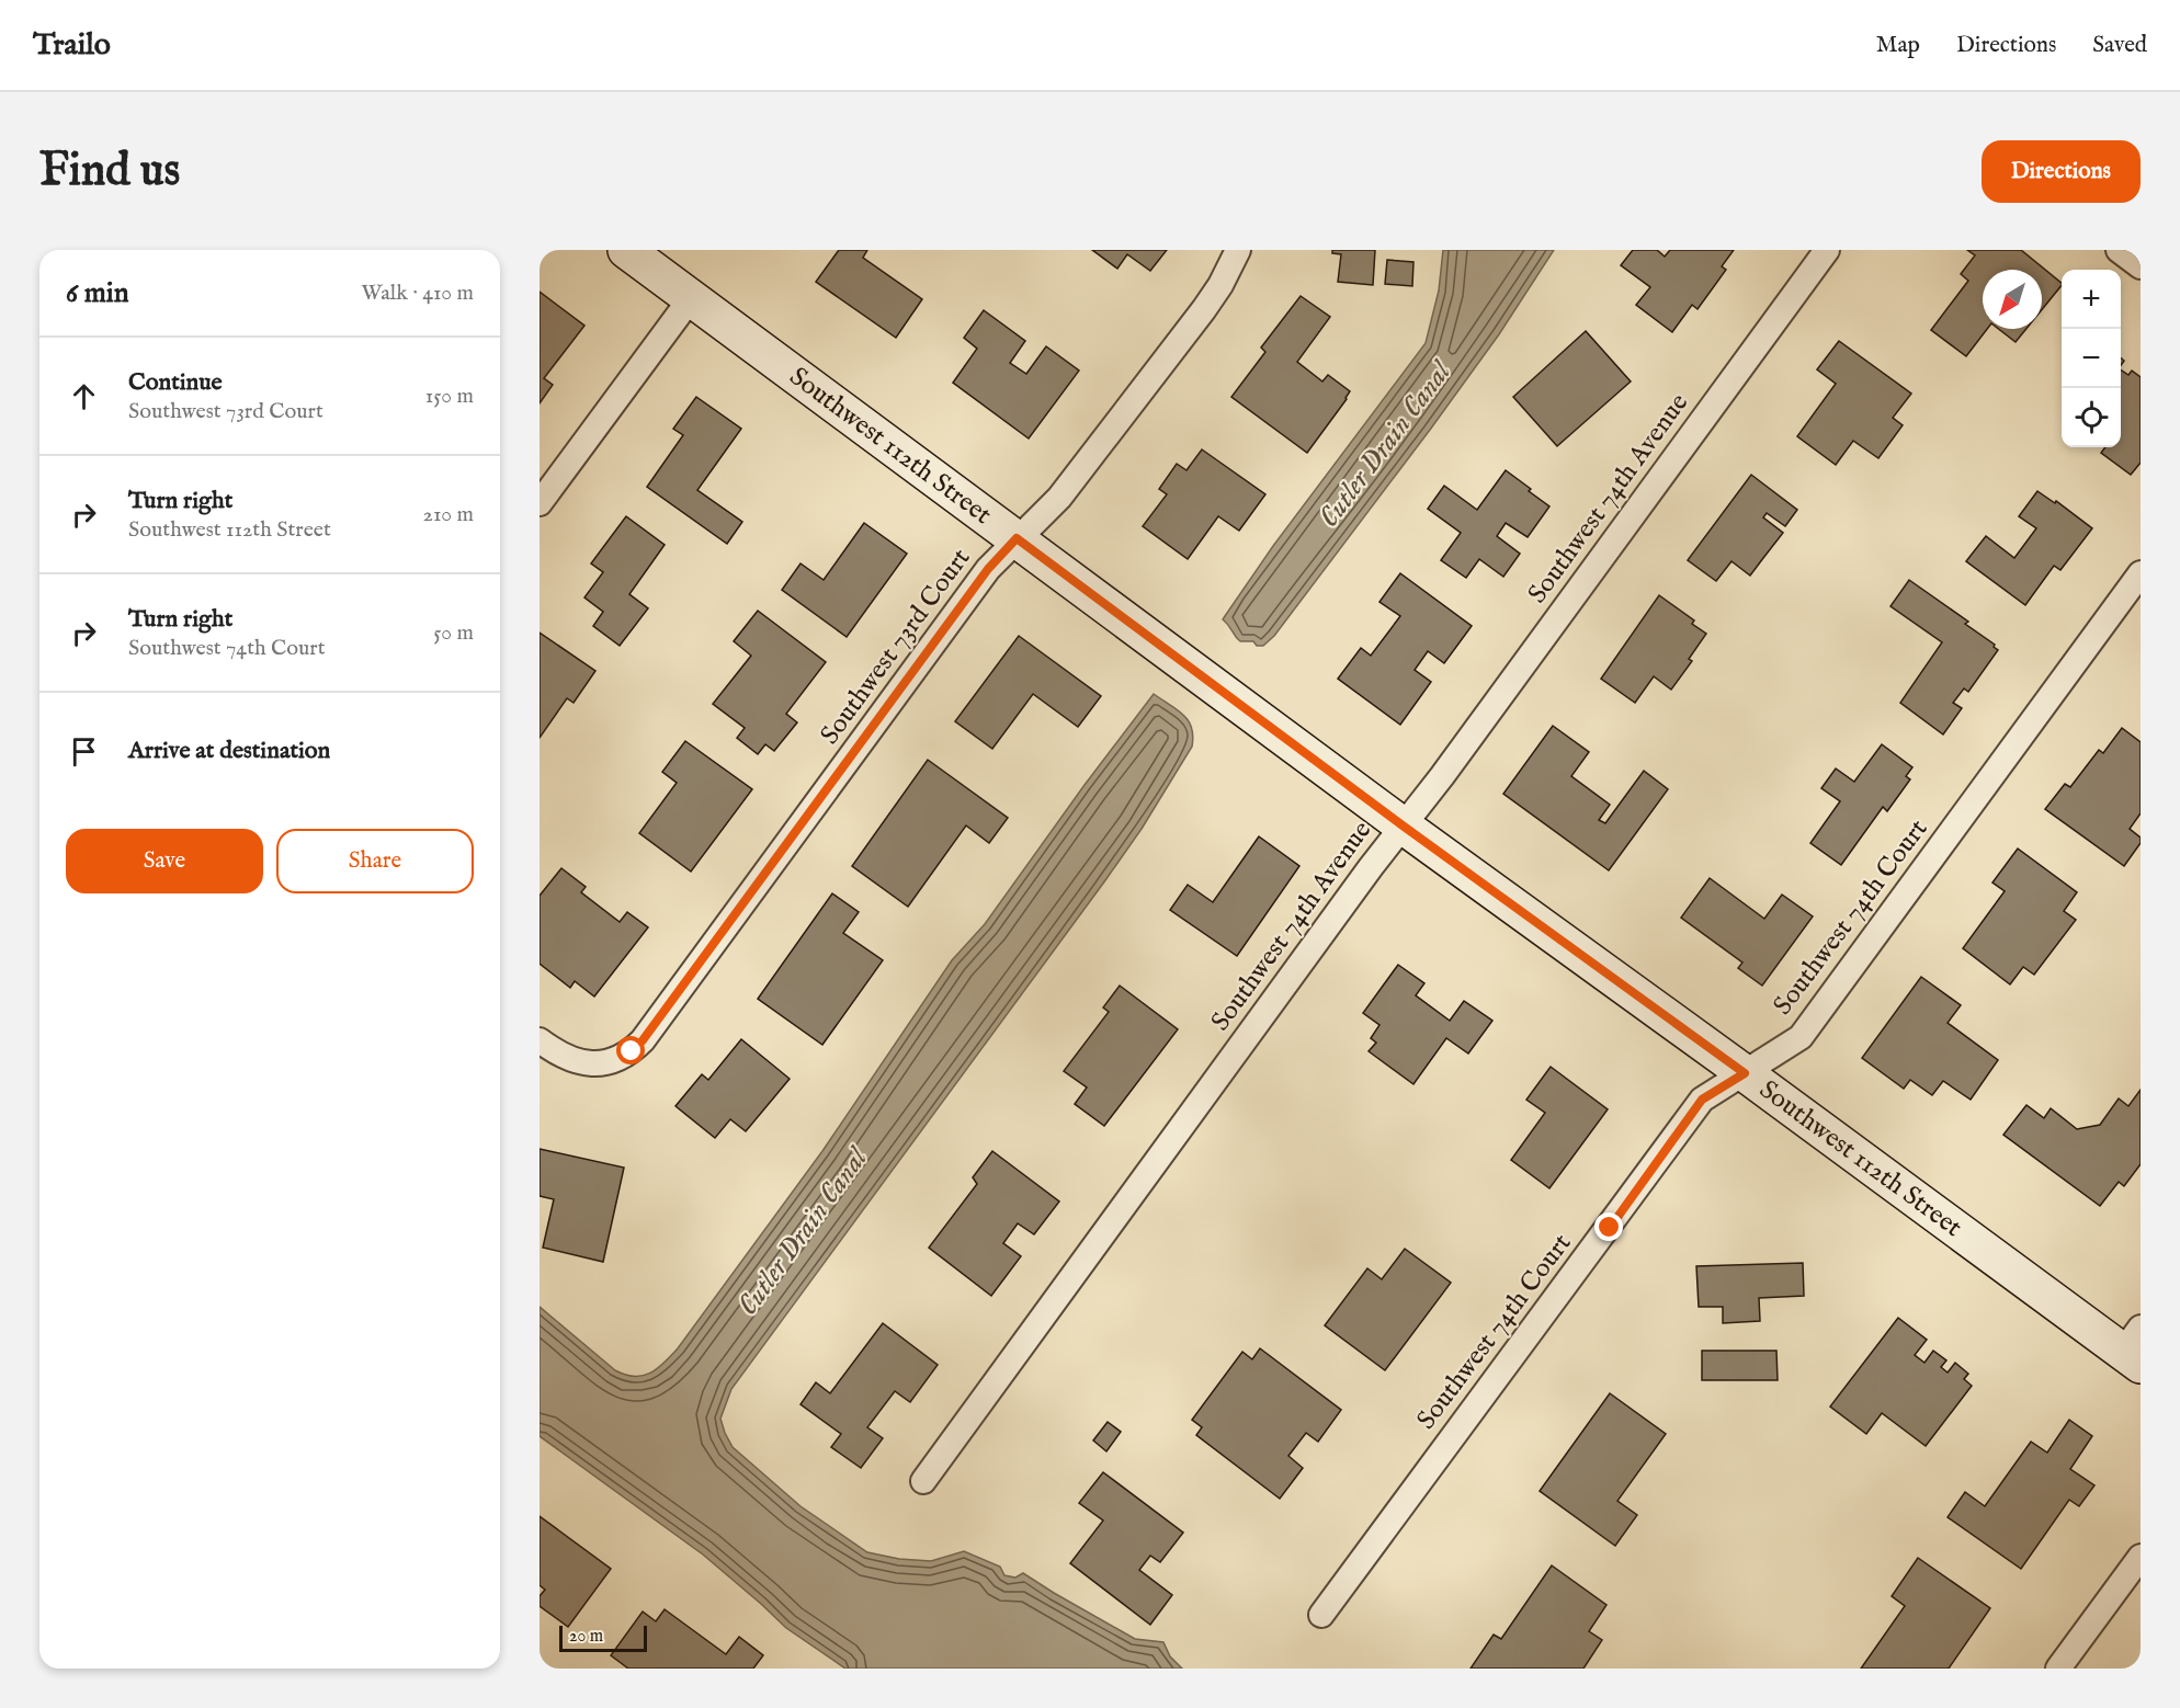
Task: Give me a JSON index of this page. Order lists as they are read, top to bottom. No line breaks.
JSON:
{"streets":{"main road":["Southwest 112th Street"],"street":["Southwest 74th Avenue","Southwest 73rd Court","Southwest 74th Court"]},"crossings":[["Southwest 112th Street","Southwest 74th Avenue"],["Southwest 112th Street","Southwest 73rd Court"],["Southwest 112th Street","Southwest 74th Court"]],"water":["Cutler Drain Canal"],"scale_bar":"20 m","north":"bottom left","page":{"header":"Trailo","nav":["Map","Directions","Saved"],"buttons":["Directions",["Save","Share"]],"title":"Find us","heading":["6 min","Walk · 410 m"],"map_buttons":["+","−"],"list":[["Continue","Southwest 73rd Court","150 m"],["Turn right","Southwest 112th Street","210 m"],["Turn right","Southwest 74th Court","50 m"],"Arrive at destination"],"scale":"20 m"}}
